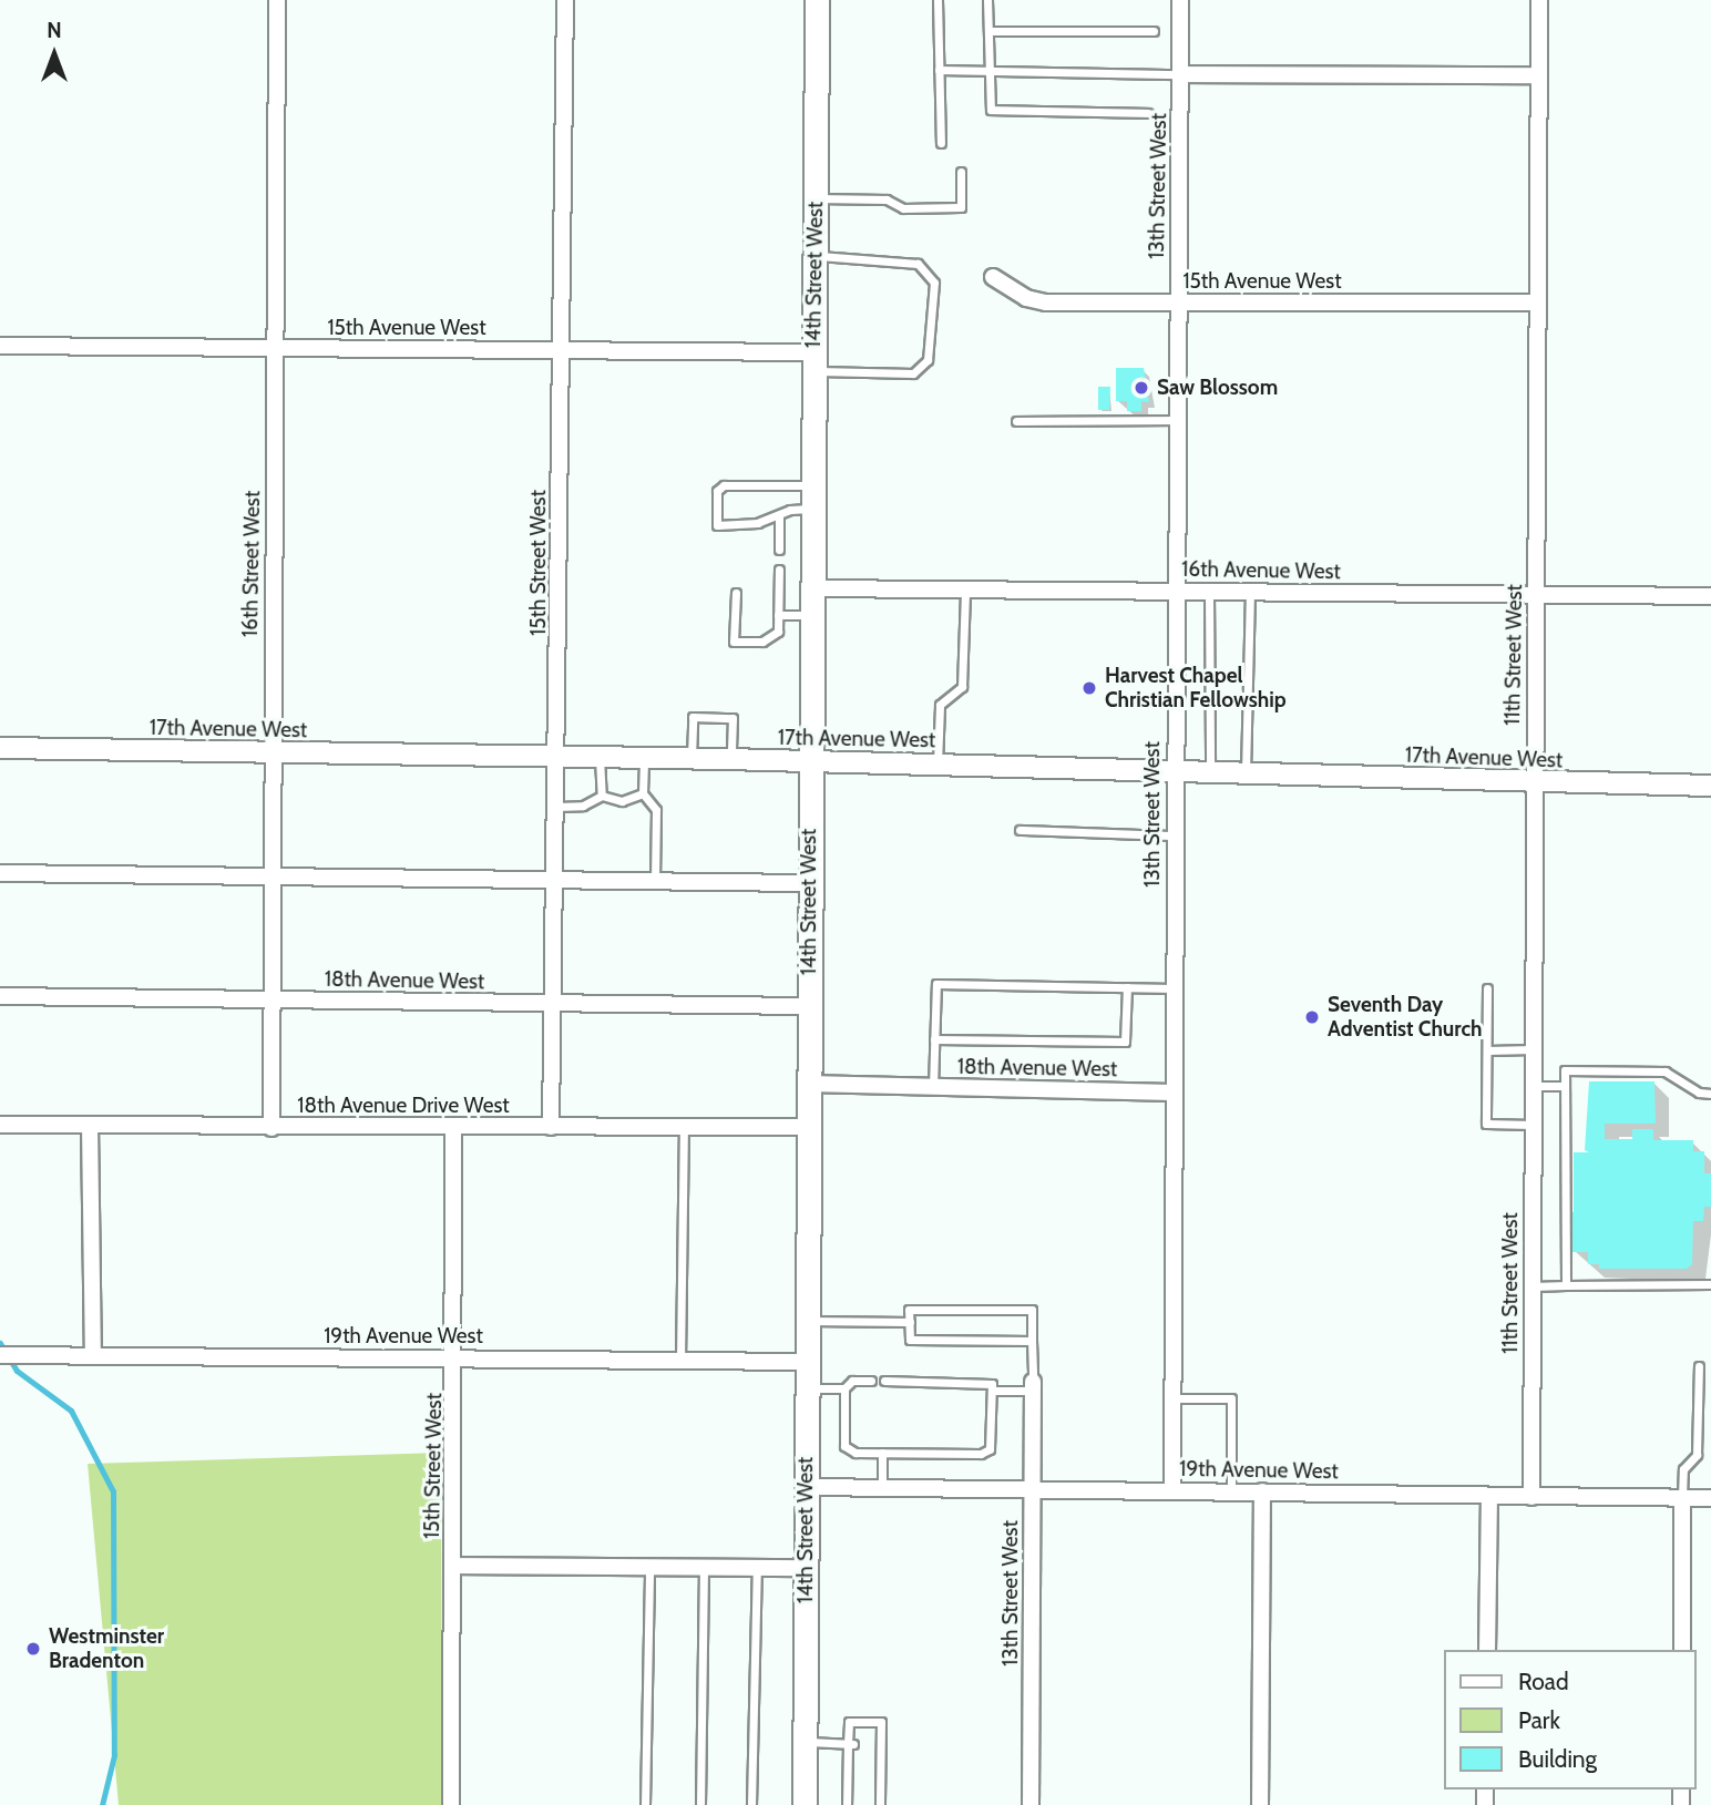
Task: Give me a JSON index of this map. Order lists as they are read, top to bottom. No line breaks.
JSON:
{"streets":{"main road":["14th Street West"],"street":["13th Street West","15th Avenue West","15th Street West","16th Street West","16th Avenue West","11th Street West","17th Avenue West","18th Avenue West","18th Avenue Drive West","19th Avenue West"]},"crossings":[["13th Street West","15th Avenue West"],["13th Street West","16th Avenue West"],["13th Street West","17th Avenue West"],["13th Street West","18th Avenue West"],["13th Street West","19th Avenue West"],["14th Street West","15th Avenue West"],["14th Street West","16th Avenue West"],["14th Street West","17th Avenue West"],["14th Street West","18th Avenue West"],["14th Street West","18th Avenue Drive West"],["14th Street West","19th Avenue West"],["15th Avenue West","15th Street West"],["15th Avenue West","16th Street West"],["15th Avenue West","11th Street West"],["15th Street West","17th Avenue West"],["15th Street West","18th Avenue West"],["15th Street West","18th Avenue Drive West"],["15th Street West","19th Avenue West"],["16th Street West","17th Avenue West"],["16th Street West","18th Avenue West"],["16th Street West","18th Avenue Drive West"],["16th Avenue West","11th Street West"],["11th Street West","17th Avenue West"],["11th Street West","19th Avenue West"]],"places":["Saw Blossom","Harvest Chapel Christian Fellowship","Seventh Day Adventist Church","Westminster Bradenton"],"legend":["Road","Park","Building"],"north":"top"}
